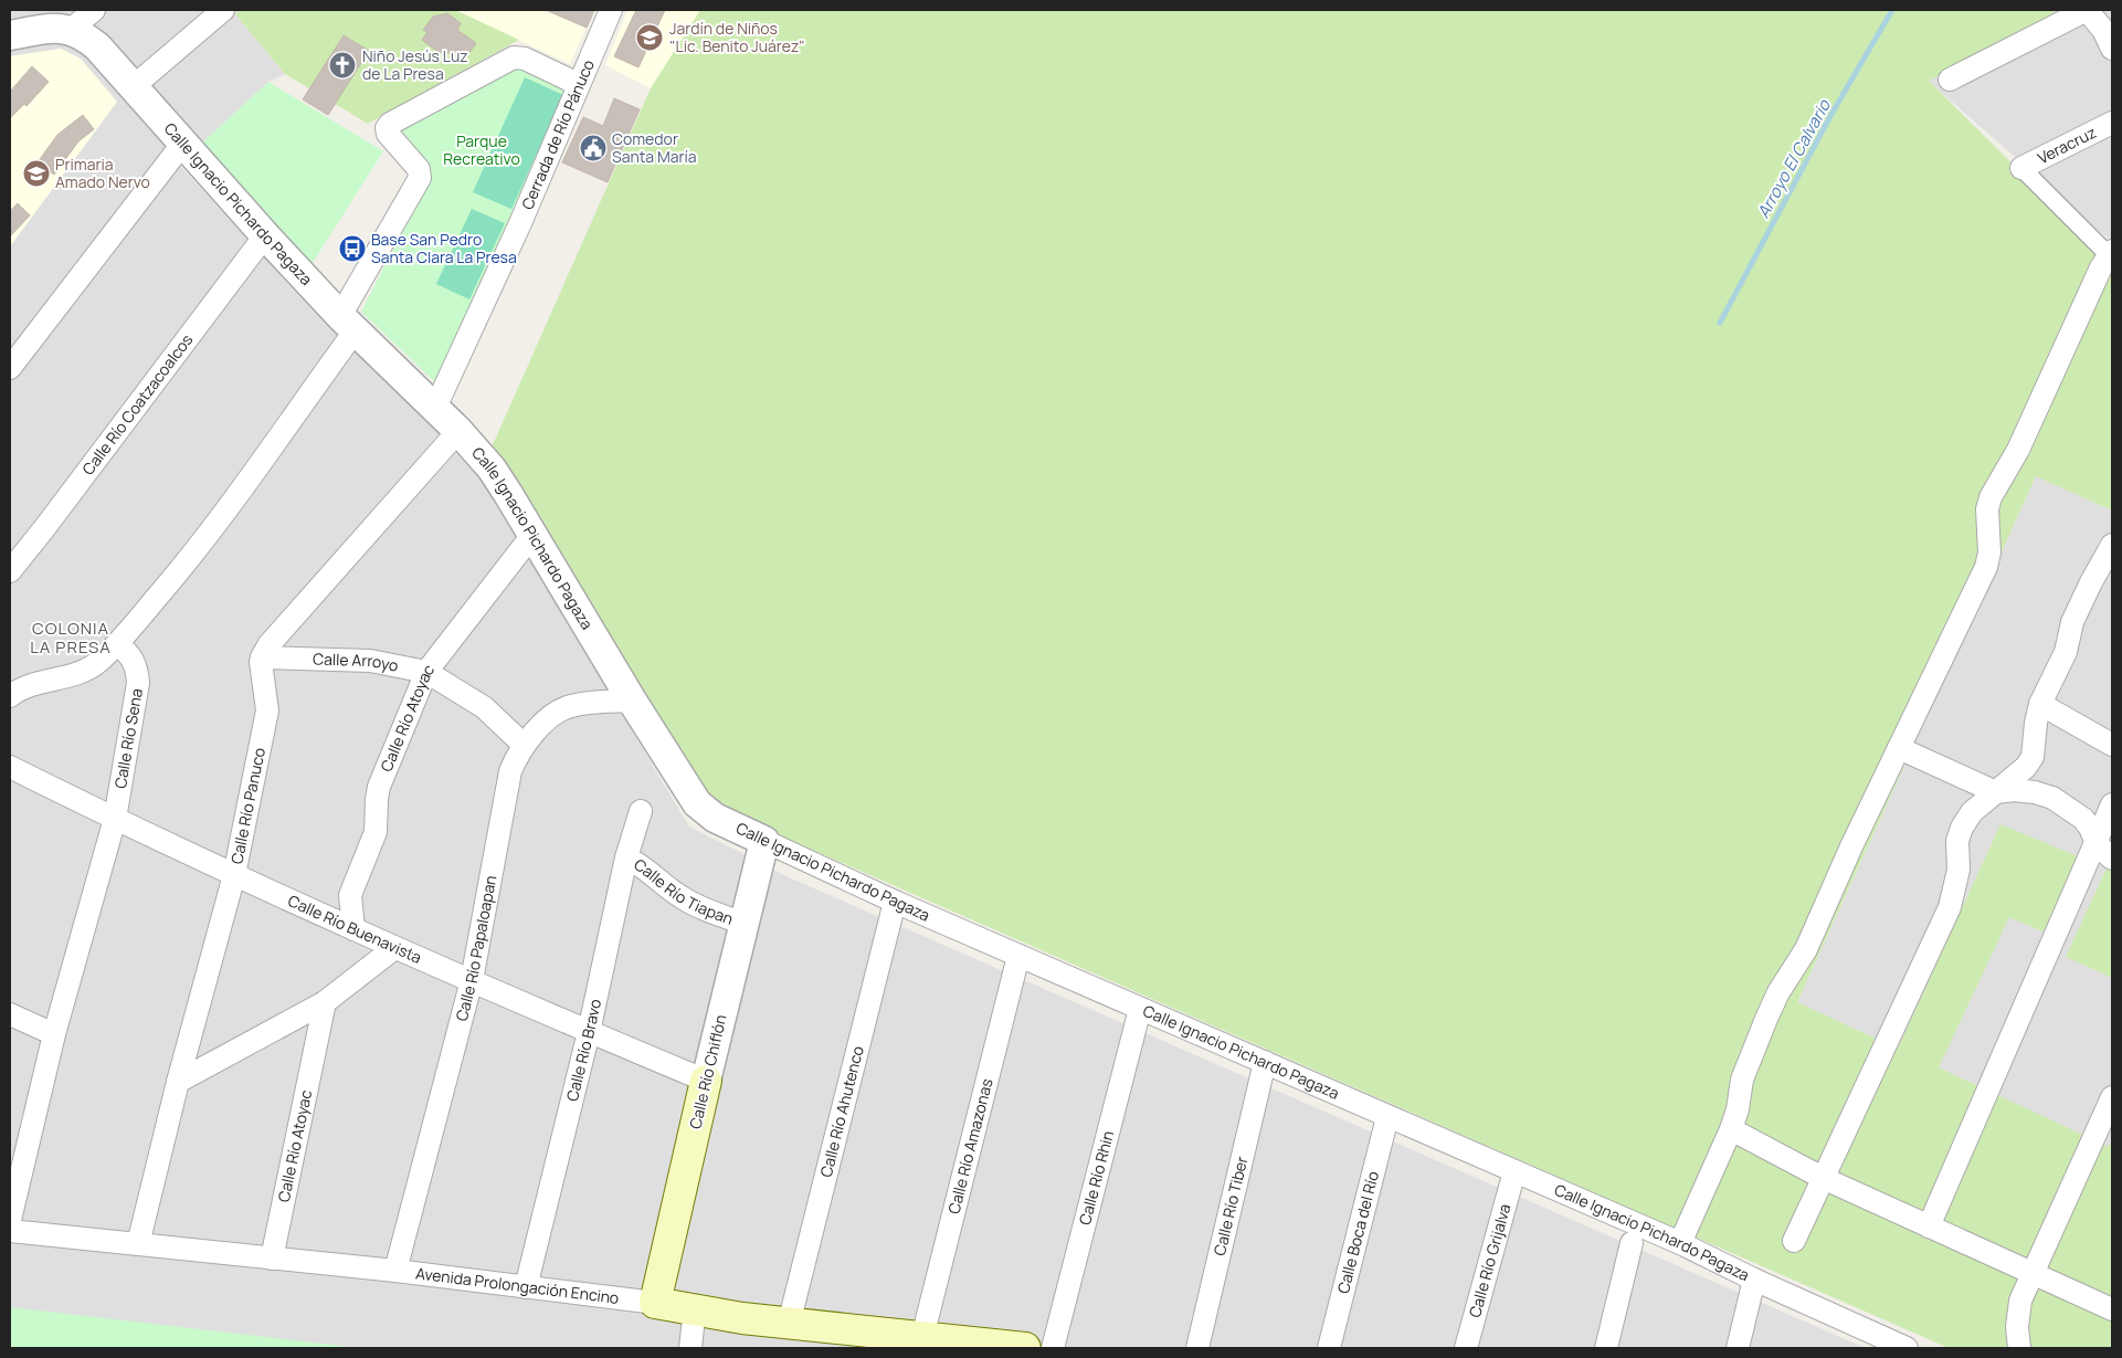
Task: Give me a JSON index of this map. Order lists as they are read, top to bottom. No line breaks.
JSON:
{"streets":{"main road":["Calle Río Chiflón","Avenida Prolongación Encino"],"street":["Cerrada de Río Pánuco","Veracruz","Calle Ignacio Pichardo Pagaza","Calle Río Coatzacoalcos","Calle Arroyo","Calle Río Atoyac","Calle Río Sena","Calle Río Panuco","Calle Río Tiapan","Calle Río Buenavista","Calle Río Papaloapan","Calle Río Bravo","Calle Río Ahutenco","Calle Río Amazonas","Calle Río Rhin","Calle Río Tiber","Calle Boca del Río","Calle Río Grijalva"]},"crossings":[["Cerrada de Río Pánuco","Calle Ignacio Pichardo Pagaza"],["Calle Ignacio Pichardo Pagaza","Calle Río Coatzacoalcos"],["Calle Ignacio Pichardo Pagaza","Calle Río Atoyac"],["Calle Ignacio Pichardo Pagaza","Calle Río Papaloapan"],["Calle Ignacio Pichardo Pagaza","Calle Río Chiflón"],["Calle Ignacio Pichardo Pagaza","Calle Río Ahutenco"],["Calle Ignacio Pichardo Pagaza","Calle Río Amazonas"],["Calle Ignacio Pichardo Pagaza","Calle Río Rhin"],["Calle Ignacio Pichardo Pagaza","Calle Río Tiber"],["Calle Ignacio Pichardo Pagaza","Calle Boca del Río"],["Calle Ignacio Pichardo Pagaza","Calle Río Grijalva"],["Calle Arroyo","Calle Río Atoyac"],["Calle Arroyo","Calle Río Panuco"],["Calle Arroyo","Calle Río Papaloapan"],["Calle Río Atoyac","Calle Río Buenavista"],["Calle Río Atoyac","Avenida Prolongación Encino"],["Calle Río Sena","Calle Río Buenavista"],["Calle Río Panuco","Calle Río Buenavista"],["Calle Río Panuco","Avenida Prolongación Encino"],["Calle Río Tiapan","Calle Río Bravo"],["Calle Río Tiapan","Calle Río Chiflón"],["Calle Río Buenavista","Calle Río Papaloapan"],["Calle Río Buenavista","Calle Río Bravo"],["Calle Río Buenavista","Calle Río Chiflón"],["Calle Río Papaloapan","Avenida Prolongación Encino"],["Calle Río Bravo","Avenida Prolongación Encino"],["Calle Río Chiflón","Avenida Prolongación Encino"],["Calle Río Ahutenco","Avenida Prolongación Encino"],["Calle Río Amazonas","Avenida Prolongación Encino"]],"districts":["COLONIA LA PRESA"],"water":["Arroyo El Calvario"],"parks":["Parque Recreativo"],"places":{"school or university":["Jardín de Niños \"Lic. Benito Juárez\"","Primaria Amado Nervo"],"church":["Niño Jesús Luz de La Presa"],"public building":["Comedor Santa María"],"bus stop":["Base San Pedro Santa Clara La Presa"]}}
